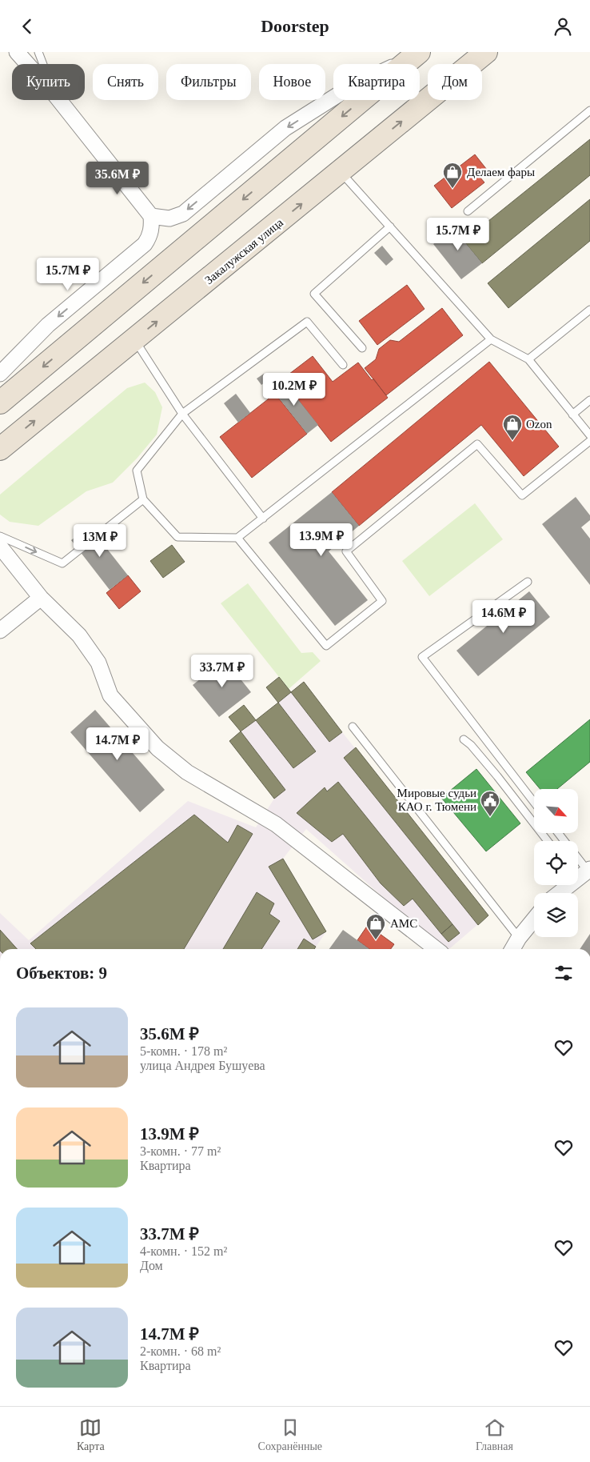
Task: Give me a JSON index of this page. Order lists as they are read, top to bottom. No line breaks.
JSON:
{"streets":{"highway":["Закалужская улица"]},"places":{"shop":["Делаем фары","Ozon","АМС"],"public building":["Мировые судьи КАО г. Тюмени"]},"north":"bottom right","page":{"header":"Doorstep","chip":["Купить","Снять","Фильтры","Новое","Квартира","Дом"],"price":["35.6M ₽","15.7M ₽","15.7M ₽","10.2M ₽","13.9M ₽","13M ₽","14.6M ₽","33.7M ₽","14.7M ₽"],"heading":"Объектов: 9","list":[{"name":"35.6M ₽","note":"5-комн. · 178 m² · улица Андрея Бушуева"},{"name":"13.9M ₽","note":"3-комн. · 77 m² · Квартира"},{"name":"33.7M ₽","note":"4-комн. · 152 m² · Дом"},{"name":"14.7M ₽","note":"2-комн. · 68 m² · Квартира"}],"tabs":["Карта","Сохранённые","Главная"]}}
